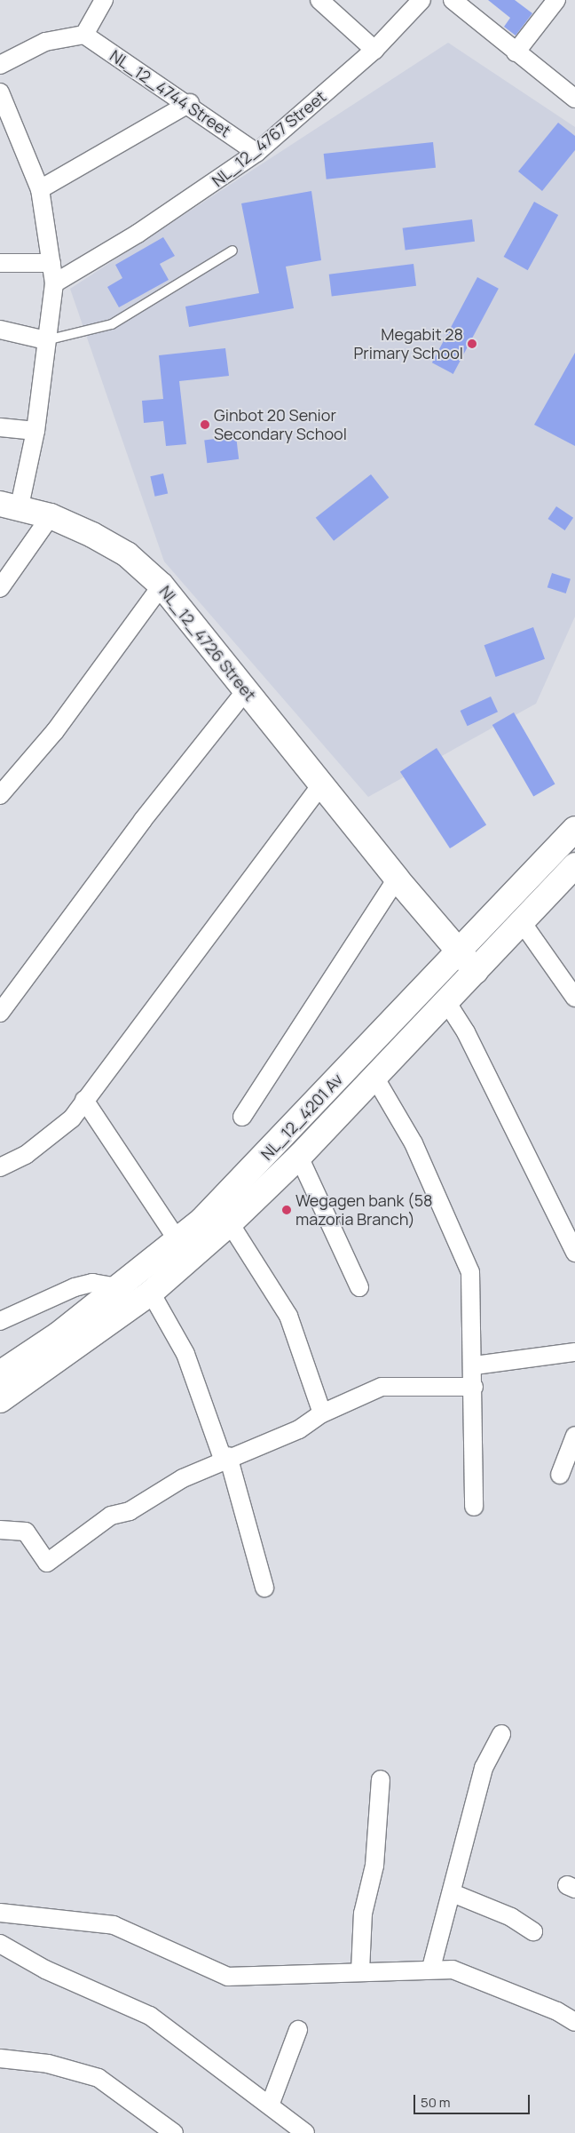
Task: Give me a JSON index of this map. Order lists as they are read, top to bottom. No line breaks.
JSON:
{"streets":{"main road":["NL_12_4726 Street","NL_12_4201 Av"],"street":["NL_12_4744 Street","NL_12_4767 Street"]},"crossings":[["NL_12_4744 Street","NL_12_4767 Street"],["NL_12_4767 Street","NL_12_4726 Street"],["NL_12_4726 Street","NL_12_4201 Av"]],"places":["Megabit 28 Primary School","Ginbot 20 Senior Secondary School","Wegagen bank (58 mazoria Branch)"],"scale_bar":"50 m"}
